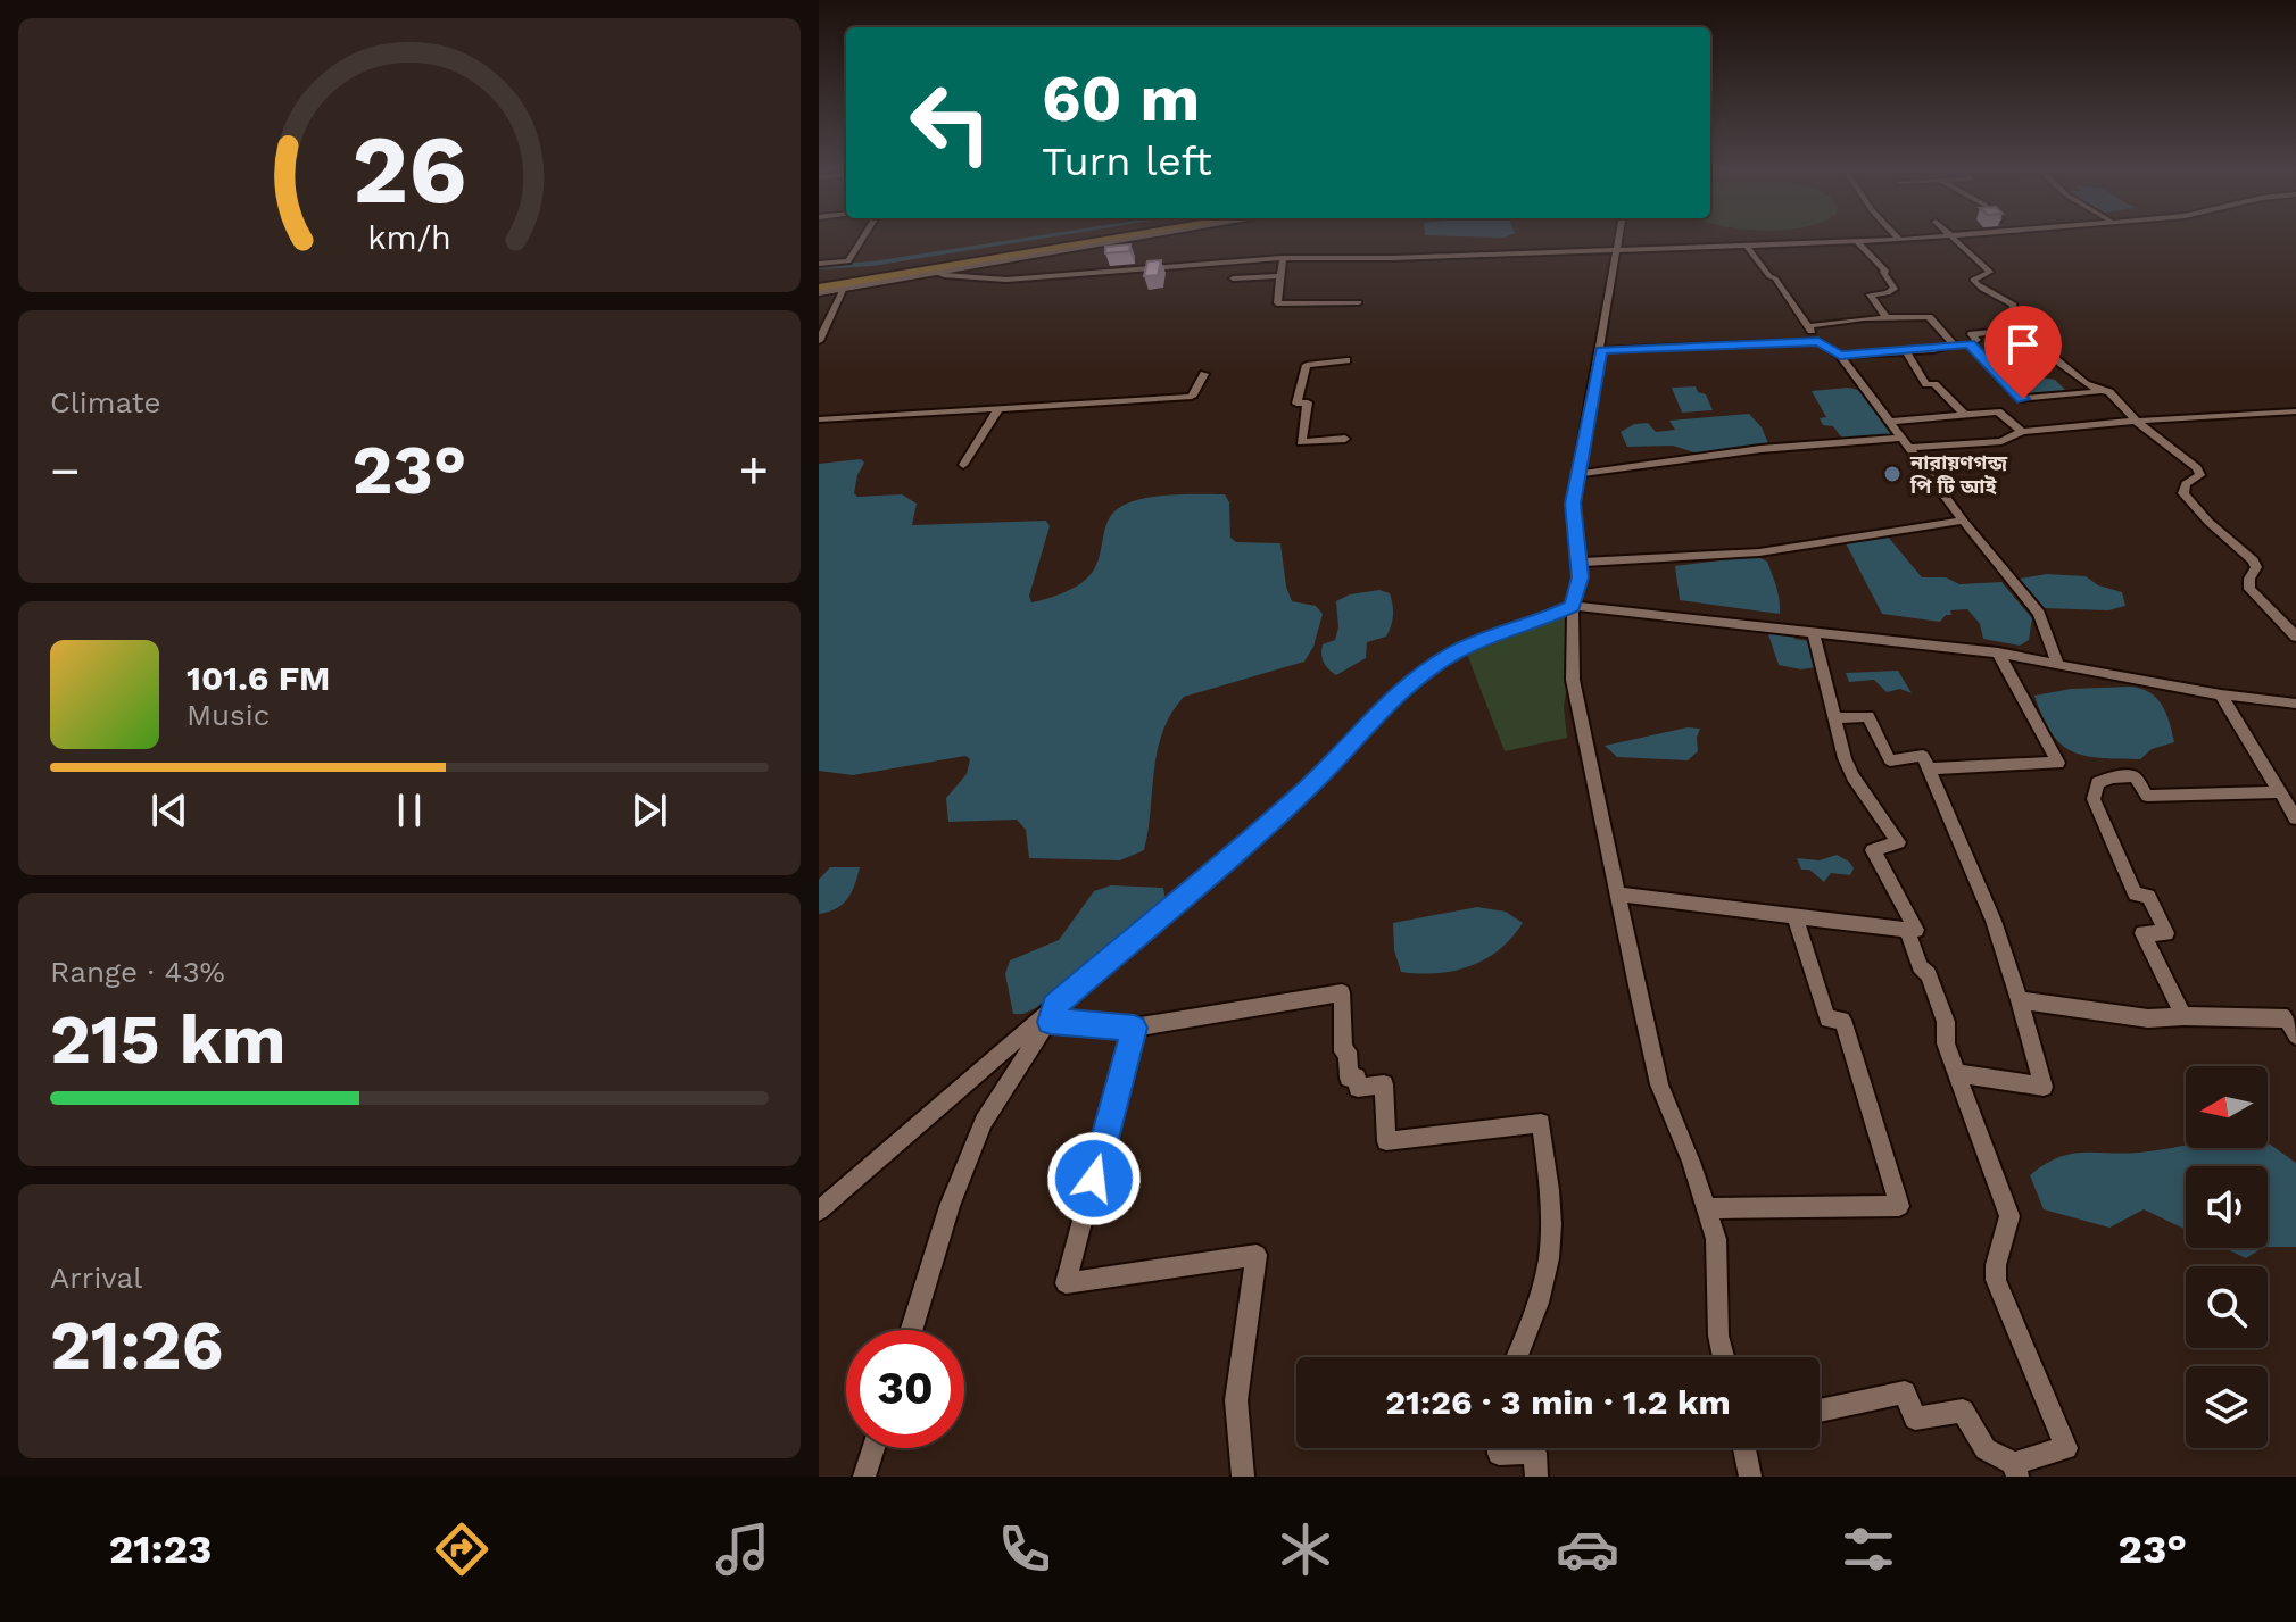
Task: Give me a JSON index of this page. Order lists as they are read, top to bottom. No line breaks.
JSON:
{"places":["নারায়ণগন্জ পি টি আই"],"north":"left","page":{"turn":["60 m","Turn left"],"tile":["Climate",["Range · 43%","215 km"],["Arrival","21:26"]],"heat":["−","23°","+"],"song":["101.6 FM","Music"],"limit":"30","trip":"21:26 · 3 min · 1.2 km","tabs":["21:23","23°"],"gauge":["26","km/h"]}}
